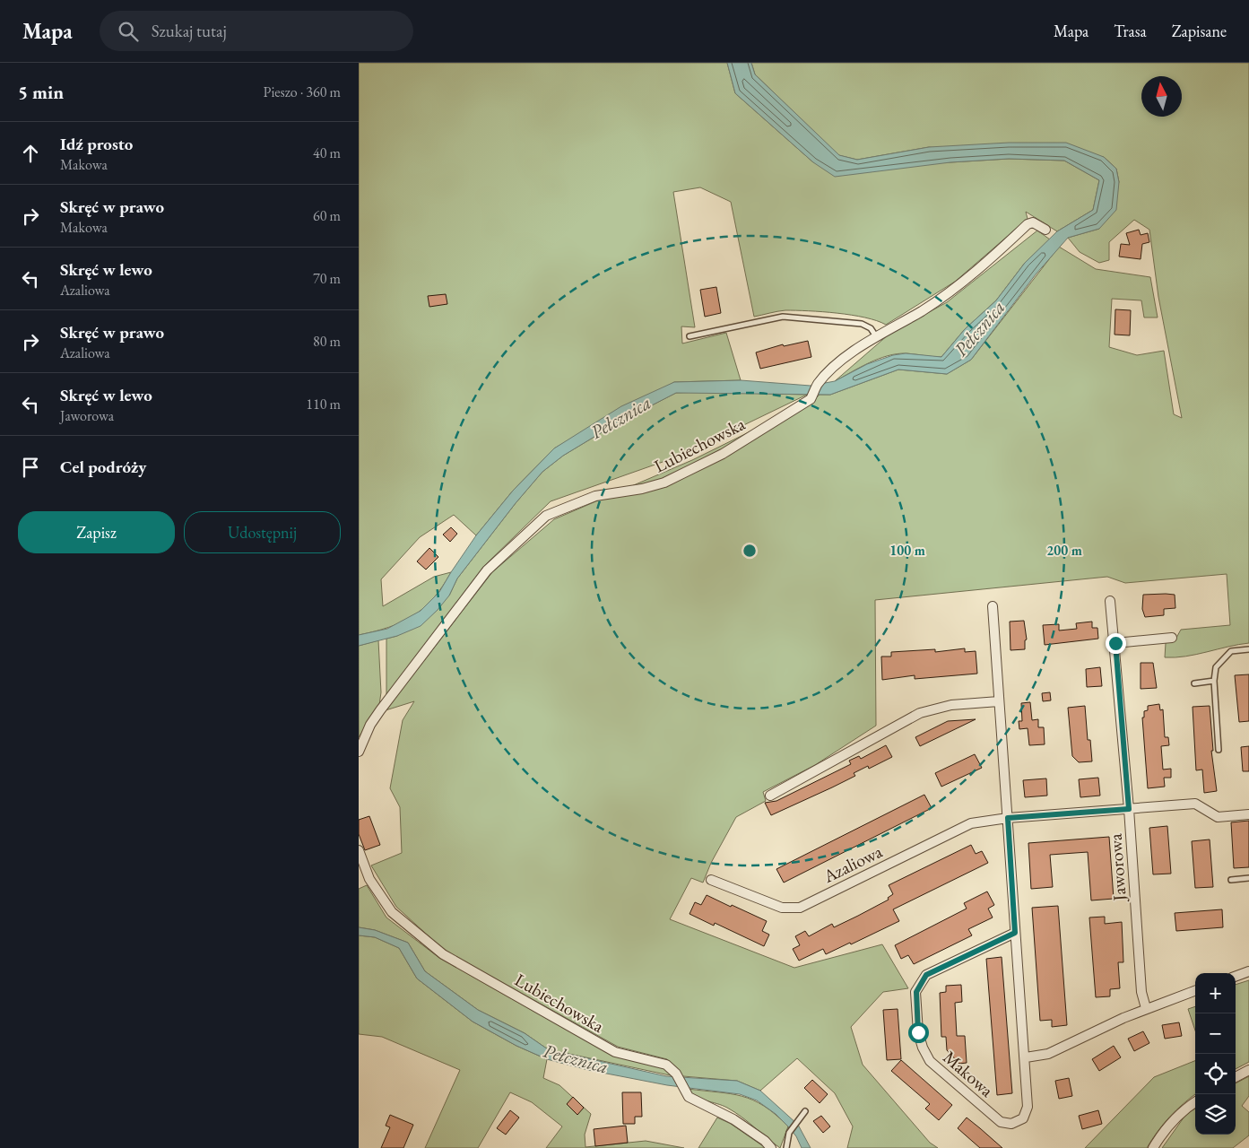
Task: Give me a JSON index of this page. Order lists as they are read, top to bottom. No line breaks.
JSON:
{"streets":{"street":["Lubiechowska","Azaliowa","Jaworowa","Makowa"]},"crossings":[["Azaliowa","Jaworowa"]],"water":["Pełcznica"],"north":"top","page":{"header":"Mapa","search":"Szukaj tutaj","nav":["Mapa","Trasa","Zapisane"],"heading":["5 min","Pieszo · 360 m"],"list":[["Idź prosto","Makowa","40 m"],["Skręć w prawo","Makowa","60 m"],["Skręć w lewo","Azaliowa","70 m"],["Skręć w prawo","Azaliowa","80 m"],["Skręć w lewo","Jaworowa","110 m"],"Cel podróży"],"buttons":["Zapisz","Udostępnij"],"map_buttons":["+","−"]},"rings":["100 m","200 m"]}
